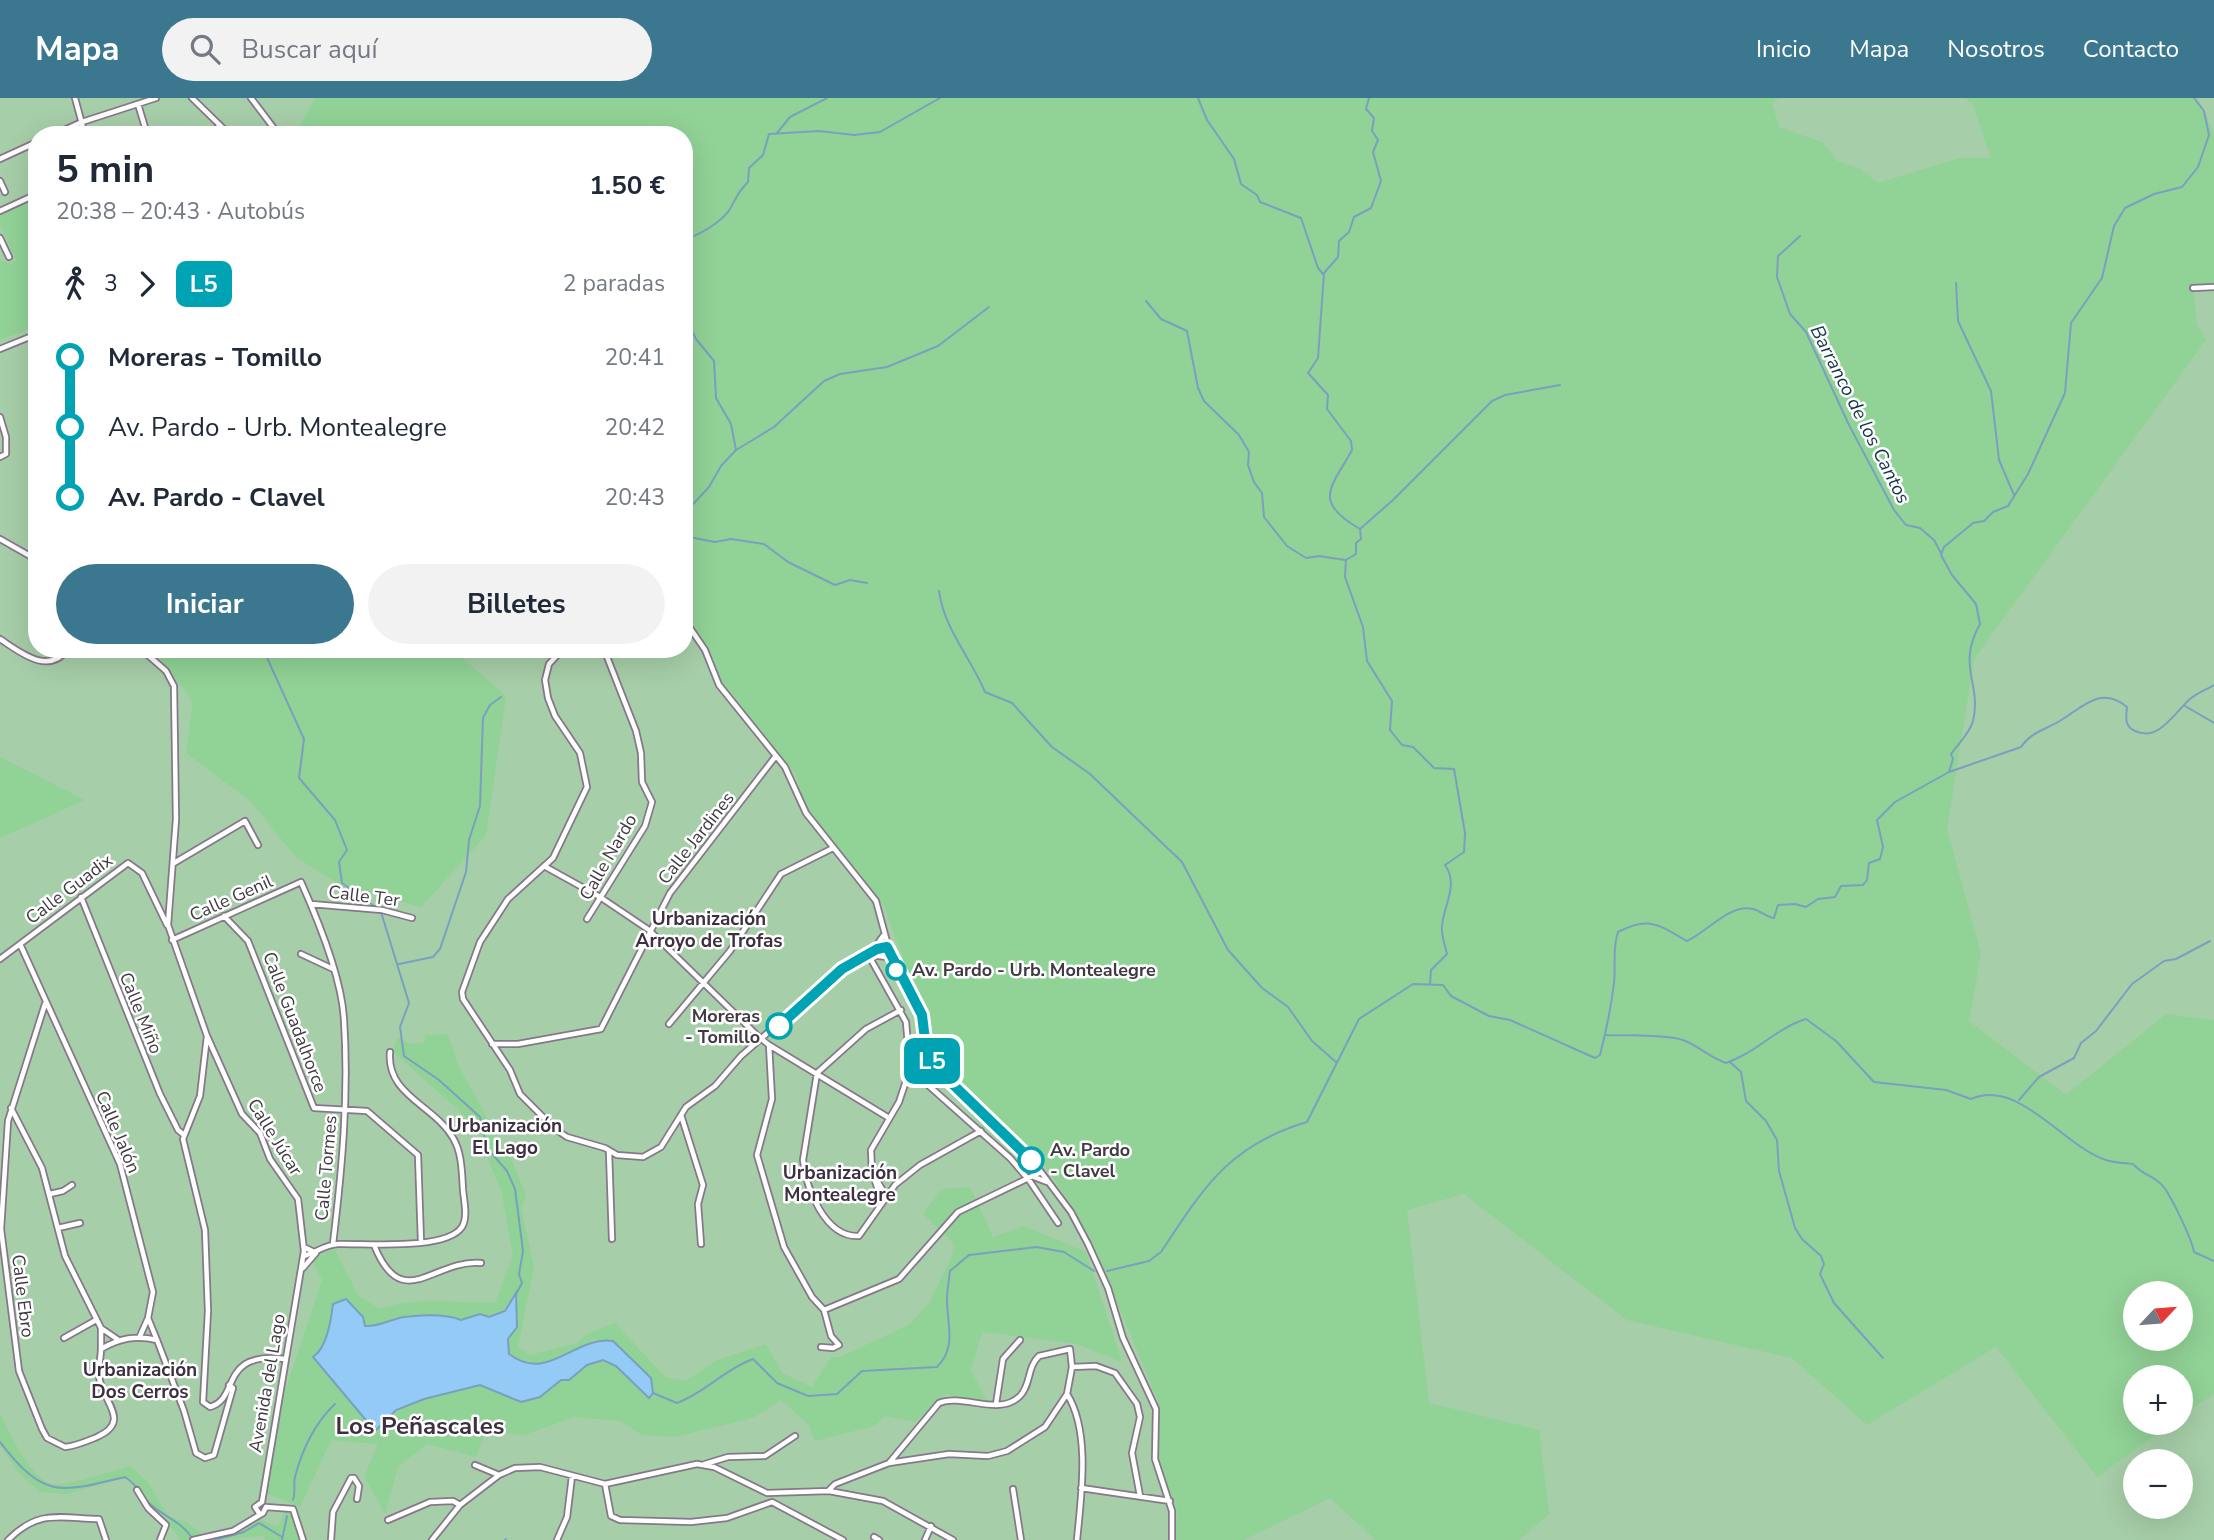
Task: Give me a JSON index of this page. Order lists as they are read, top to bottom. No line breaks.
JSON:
{"streets":{"street":["Calle Jardines","Calle Nardo","Calle Guadix","Calle Ter","Calle Genil","Calle Miño","Calle Guadalhorce","Calle Jalón","Calle Júcar","Calle Tormes","Calle Ebro","Avenida del Lago"]},"crossings":[["Calle Jardines","Calle Nardo"],["Calle Guadix","Calle Miño"],["Calle Guadix","Calle Jalón"],["Calle Guadix","Calle Júcar"],["Calle Ter","Calle Tormes"],["Calle Genil","Calle Guadalhorce"],["Calle Genil","Calle Júcar"],["Calle Genil","Calle Tormes"],["Calle Guadalhorce","Calle Tormes"],["Calle Jalón","Calle Ebro"],["Calle Júcar","Avenida del Lago"]],"districts":["Urbanización Arroyo de Trofas","Urbanización El Lago","Urbanización Montealegre","Urbanización Dos Cerros","Los Peñascales"],"water":["Barranco de los Cantos"],"places":["Av. Pardo - Urb. Montealegre","Moreras - Tomillo","Av. Pardo - Clavel"],"lines":["bus line L5"],"north":"top right","page":{"header":"Mapa","search":"Buscar aquí","nav":["Inicio","Mapa","Nosotros","Contacto"],"on_map":"L5","heading":["5 min","20:38 – 20:43 · Autobús","1.50 €"],"legs":["3","L5","2 paradas"],"list":[{"name":"Moreras - Tomillo","value":"20:41"},{"name":"Av. Pardo - Urb. Montealegre","value":"20:42"},{"name":"Av. Pardo - Clavel","value":"20:43"}],"buttons":["Iniciar","Billetes"],"map_buttons":["+","−"]}}
